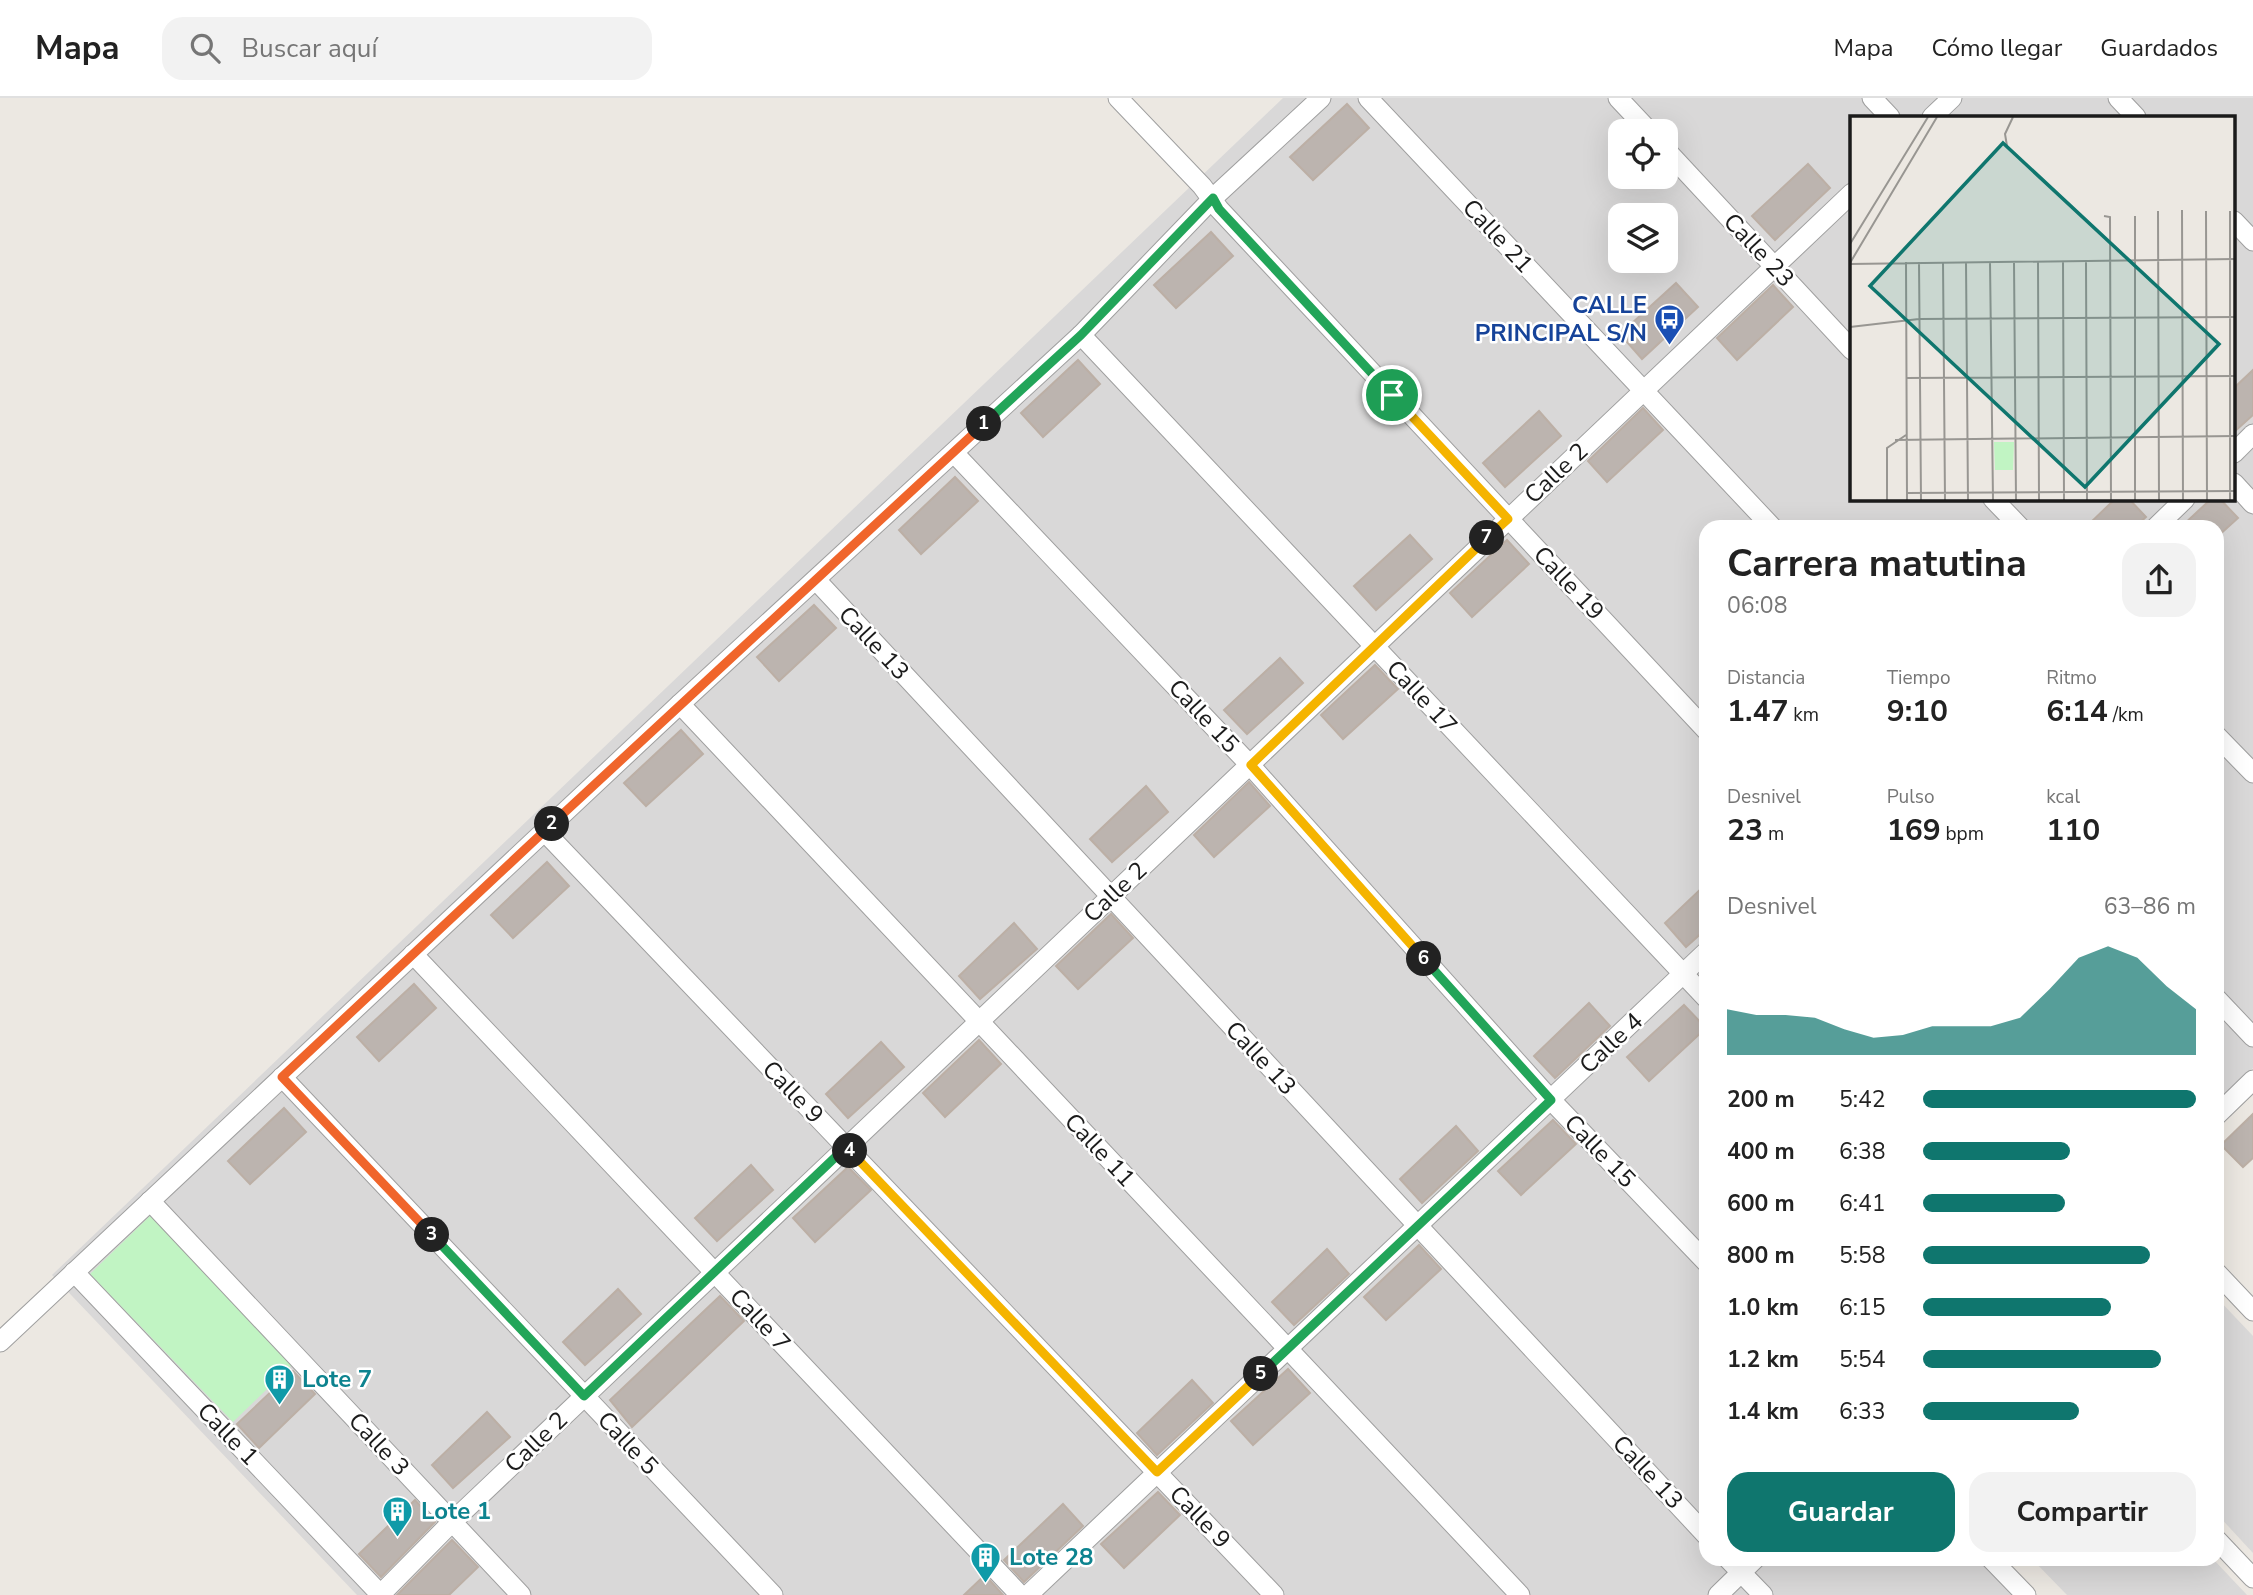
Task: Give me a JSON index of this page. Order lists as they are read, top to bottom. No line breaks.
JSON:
{"streets":{"street":["Calle 21","Calle 23","Calle 2","Calle 19","Calle 13","Calle 17","Calle 15","Calle 4","Calle 9","Calle 11","Calle 7","Calle 1","Calle 5","Calle 3"]},"crossings":[["Calle 21","Calle 2"],["Calle 23","Calle 2"],["Calle 2","Calle 19"],["Calle 2","Calle 13"],["Calle 2","Calle 17"],["Calle 2","Calle 15"],["Calle 2","Calle 9"],["Calle 2","Calle 11"],["Calle 2","Calle 7"],["Calle 2","Calle 1"],["Calle 2","Calle 5"],["Calle 2","Calle 3"],["Calle 13","Calle 4"],["Calle 17","Calle 4"],["Calle 15","Calle 4"],["Calle 4","Calle 9"],["Calle 4","Calle 11"]],"places":{"bus stop":["CALLE PRINCIPAL S/N"],"building":["Lote 7","Lote 1","Lote 28"]},"page":{"header":"Mapa","search":"Buscar aquí","nav":["Mapa","Cómo llegar","Guardados"],"pins":["1","7","2","6","4","3","5"],"heading":["Carrera matutina","06:08"],"stats":[["Distancia","1.47 km"],["Tiempo","9:10"],["Ritmo","6:14 /km"],["Desnivel","23 m"],["Pulso","169 bpm"],["kcal","110"]],"chart":["Desnivel","63–86 m"],"list":[{"name":"200 m","note":"5:42"},{"name":"400 m","note":"6:38"},{"name":"600 m","note":"6:41"},{"name":"800 m","note":"5:58"},{"name":"1.0 km","note":"6:15"},{"name":"1.2 km","note":"5:54"},{"name":"1.4 km","note":"6:33"}],"buttons":["Guardar","Compartir"]}}
